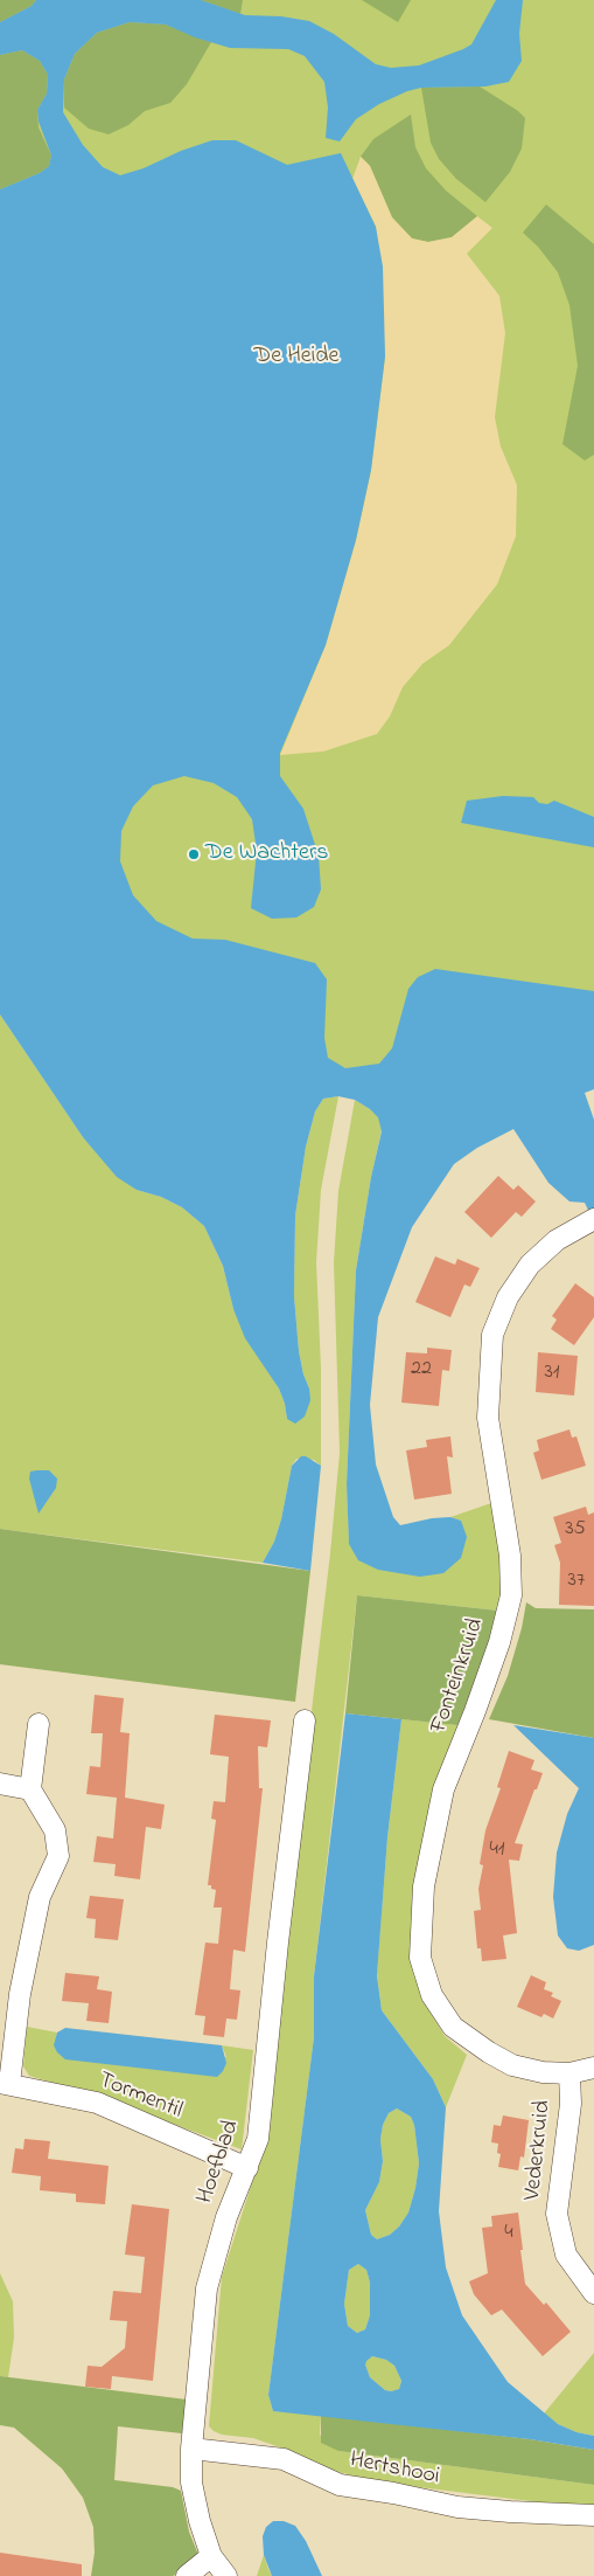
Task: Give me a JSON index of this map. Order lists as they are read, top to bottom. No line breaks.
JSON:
{"streets":{"street":["Fonteinkruid","Tormentil","Vederkruid","Hoefblad","Hertshooi"]},"crossings":[["Fonteinkruid","Vederkruid"],["Tormentil","Hoefblad"],["Hoefblad","Hertshooi"]],"parks":["De Heide"],"places":["De Wachters"],"house_numbers":["22","31","35","37","41","4"]}
